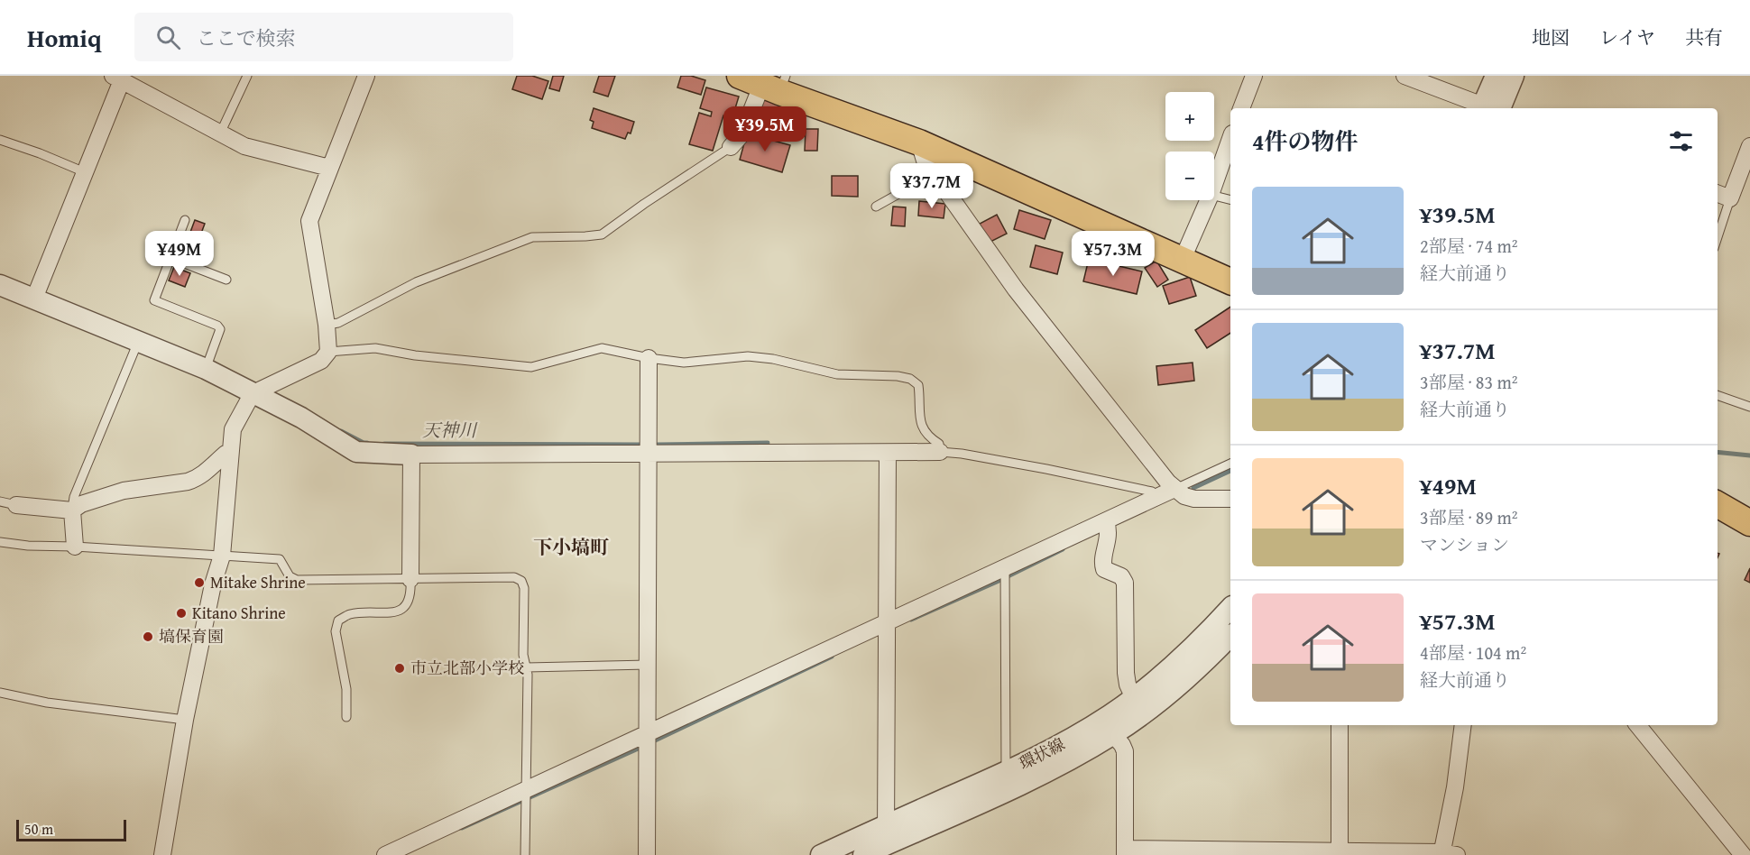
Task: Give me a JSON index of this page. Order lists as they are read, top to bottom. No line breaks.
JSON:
{"streets":{"street":["環状線"]},"districts":["下小塙町"],"water":["天神川"],"places":["Mitake Shrine","Kitano Shrine","塙保育園","市立北部小学校"],"scale_bar":"50 m","page":{"header":"Homiq","search":"ここで検索","nav":["地図","レイヤ","共有"],"map_buttons":["+","−"],"price":["¥39.5M","¥37.7M","¥49M","¥57.3M"],"heading":"4件の物件","list":[{"name":"¥39.5M","note":"2部屋 · 74 m² · 経大前通り"},{"name":"¥37.7M","note":"3部屋 · 83 m² · 経大前通り"},{"name":"¥49M","note":"3部屋 · 89 m² · マンション"},{"name":"¥57.3M","note":"4部屋 · 104 m² · 経大前通り"}],"scale":"50 m"}}
